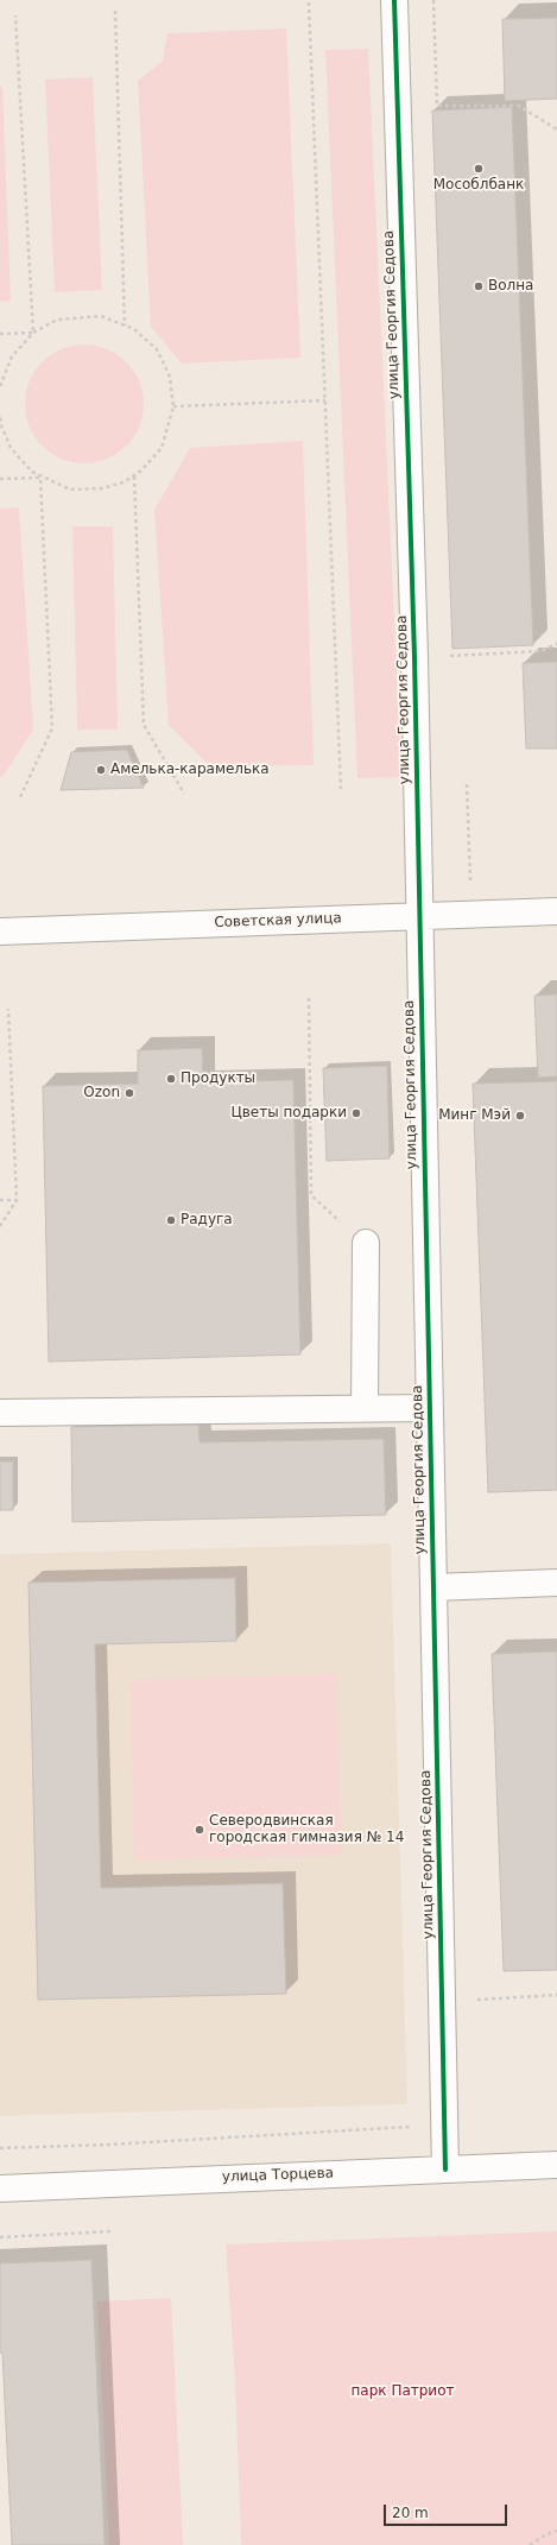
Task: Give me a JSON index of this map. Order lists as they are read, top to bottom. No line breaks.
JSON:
{"streets":{"street":["улица Георгия Седова","Советская улица","улица Торцева"]},"crossings":[["улица Георгия Седова","Советская улица"],["улица Георгия Седова","улица Торцева"]],"parks":["парк Патриот"],"places":["Мособлбанк","Волна","Амелька-карамелька","Продукты","Ozon","Цветы подарки","Минг Мэй","Радуга","Северодвинская городская гимназия № 14"],"scale_bar":"20 m"}
